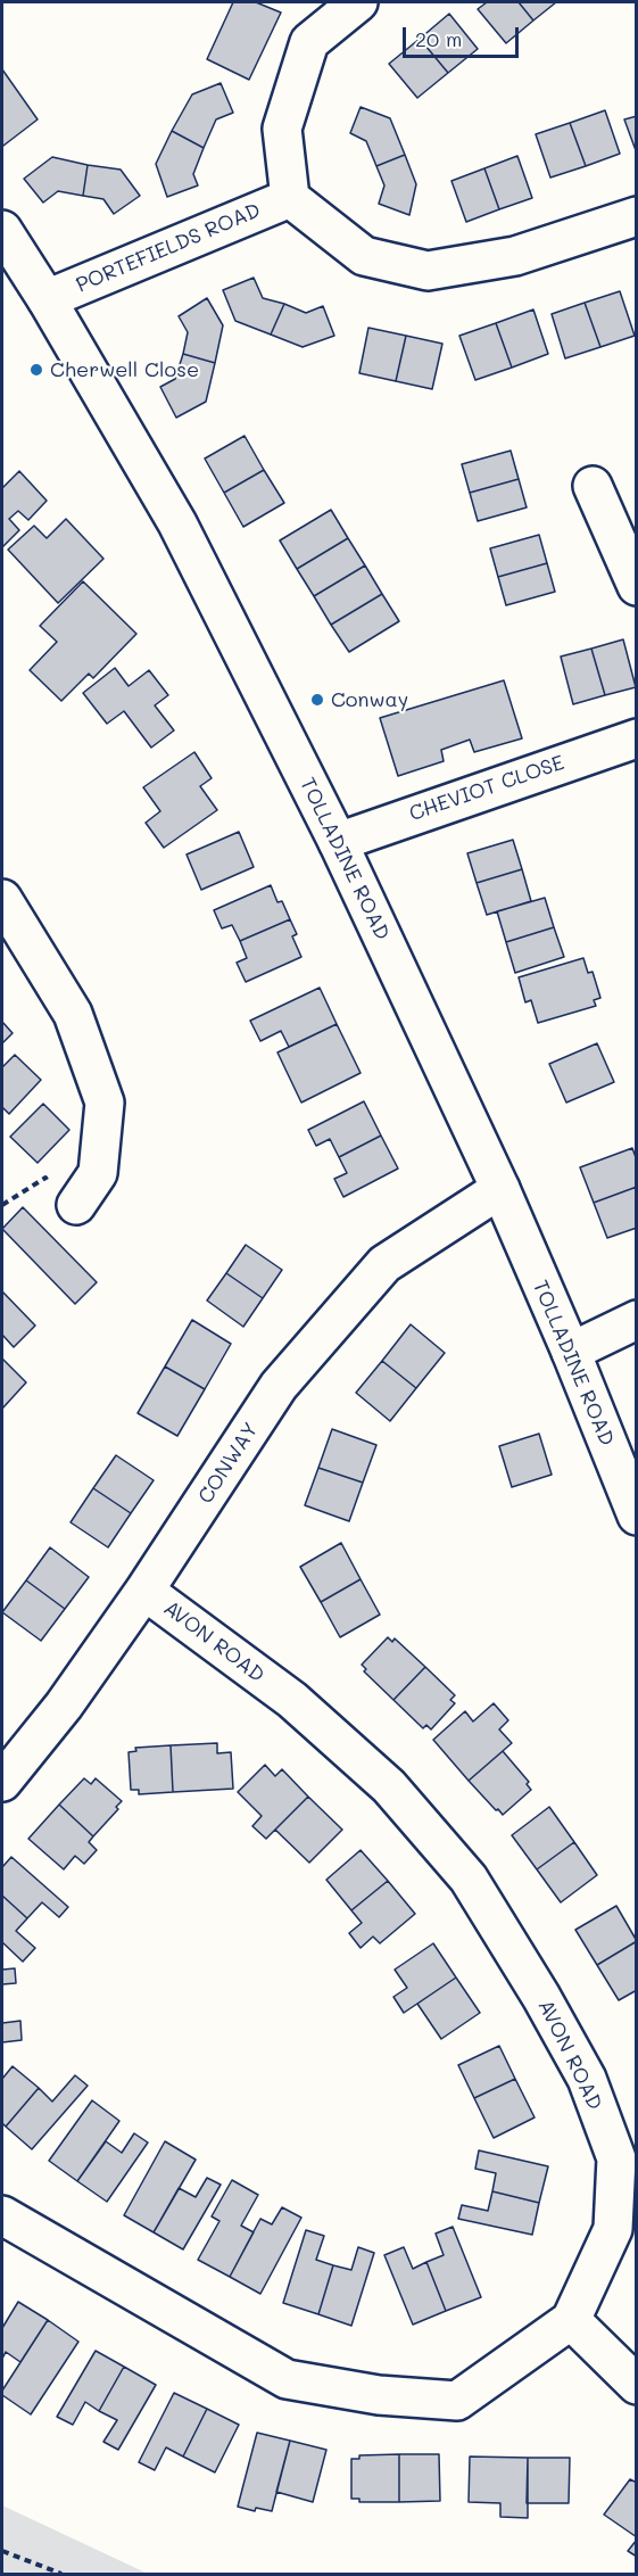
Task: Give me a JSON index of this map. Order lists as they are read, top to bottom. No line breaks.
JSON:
{"streets":{"street":["PORTEFIELDS ROAD","CHEVIOT CLOSE","TOLLADINE ROAD","CONWAY","AVON ROAD"]},"crossings":[["PORTEFIELDS ROAD","TOLLADINE ROAD"],["CHEVIOT CLOSE","TOLLADINE ROAD"],["TOLLADINE ROAD","CONWAY"],["CONWAY","AVON ROAD"]],"places":["Cherwell Close","Conway"],"scale_bar":"20 m"}
